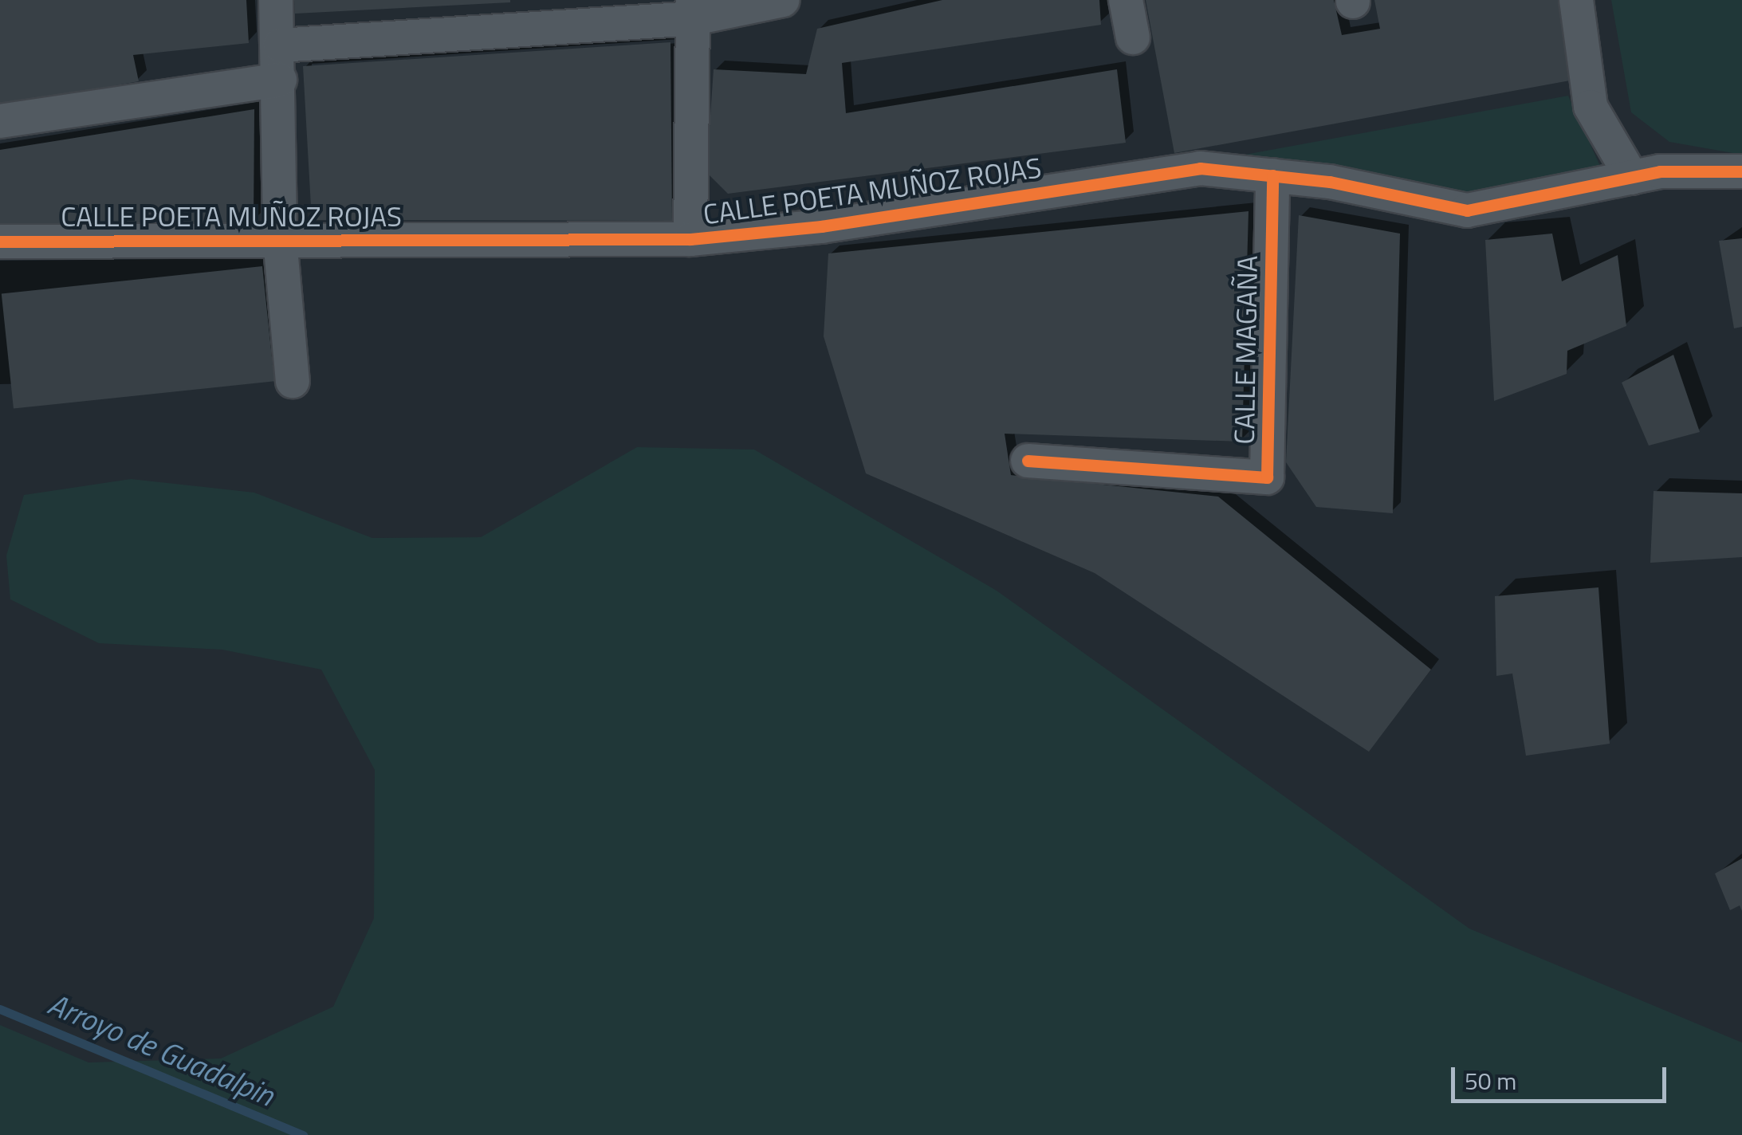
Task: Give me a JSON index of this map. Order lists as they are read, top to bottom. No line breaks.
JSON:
{"streets":{"street":["CALLE POETA MUÑOZ ROJAS","CALLE MAGAÑA"]},"crossings":[["CALLE POETA MUÑOZ ROJAS","CALLE MAGAÑA"]],"water":["Arroyo de Guadalpin"],"scale_bar":"50 m"}
